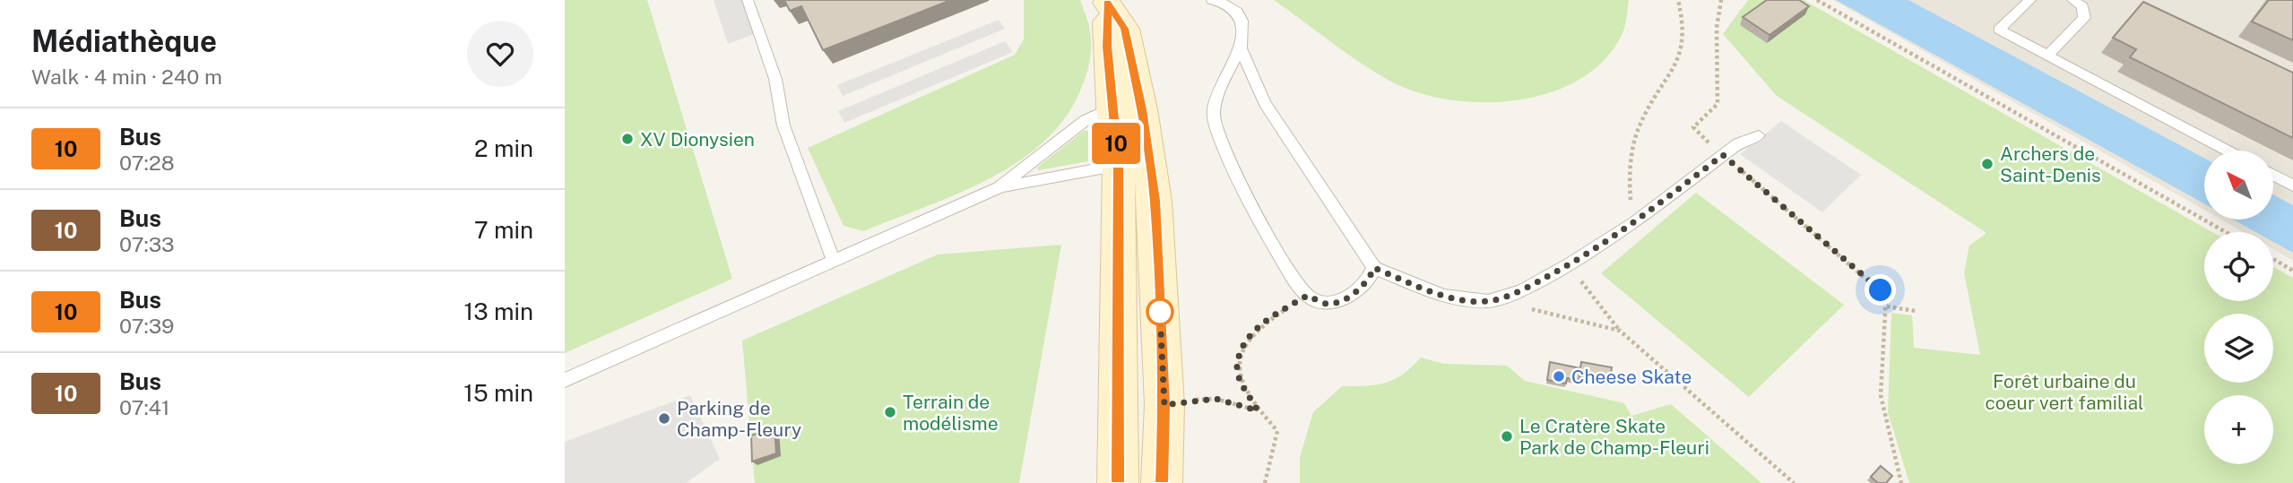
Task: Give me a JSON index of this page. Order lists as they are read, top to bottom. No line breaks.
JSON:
{"parks":["Forêt urbaine du coeur vert familial"],"places":["XV Dionysien","Archers de Saint-Denis","Cheese Skate","Terrain de modélisme","Parking de Champ-Fleury","Le Cratère Skate Park de Champ-Fleuri"],"lines":["bus line 10"],"north":"top left","page":{"heading":["Médiathèque","Walk · 4 min · 240 m"],"on_map":"10","list":[{"mark":"10","name":"Bus","note":"07:28","value":"2 min"},{"mark":"10","name":"Bus","note":"07:33","value":"7 min"},{"mark":"10","name":"Bus","note":"07:39","value":"13 min"},{"mark":"10","name":"Bus","note":"07:41","value":"15 min"}],"map_buttons":"+"}}
